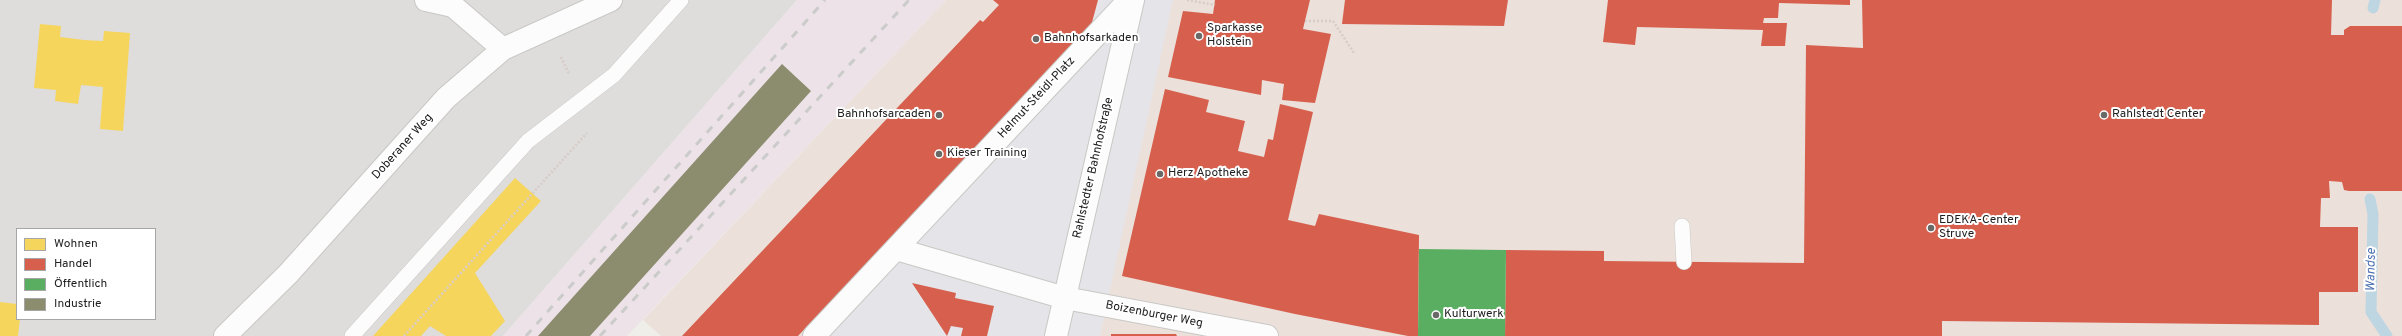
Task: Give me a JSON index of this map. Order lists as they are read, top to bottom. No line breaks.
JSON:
{"streets":{"street":["Helmut-Steidl-Platz","Doberaner Weg","Rahlstedter Bahnhofstraße","Boizenburger Weg"]},"crossings":[["Rahlstedter Bahnhofstraße","Boizenburger Weg"]],"water":["Wandse"],"places":["Sparkasse Holstein","Bahnhofsarkaden","Bahnhofsarcaden","Rahlstedt Center","Kieser Training","Herz Apotheke","EDEKA-Center Struve","Kulturwerk"],"legend":["Wohnen","Handel","Öffentlich","Industrie"]}
